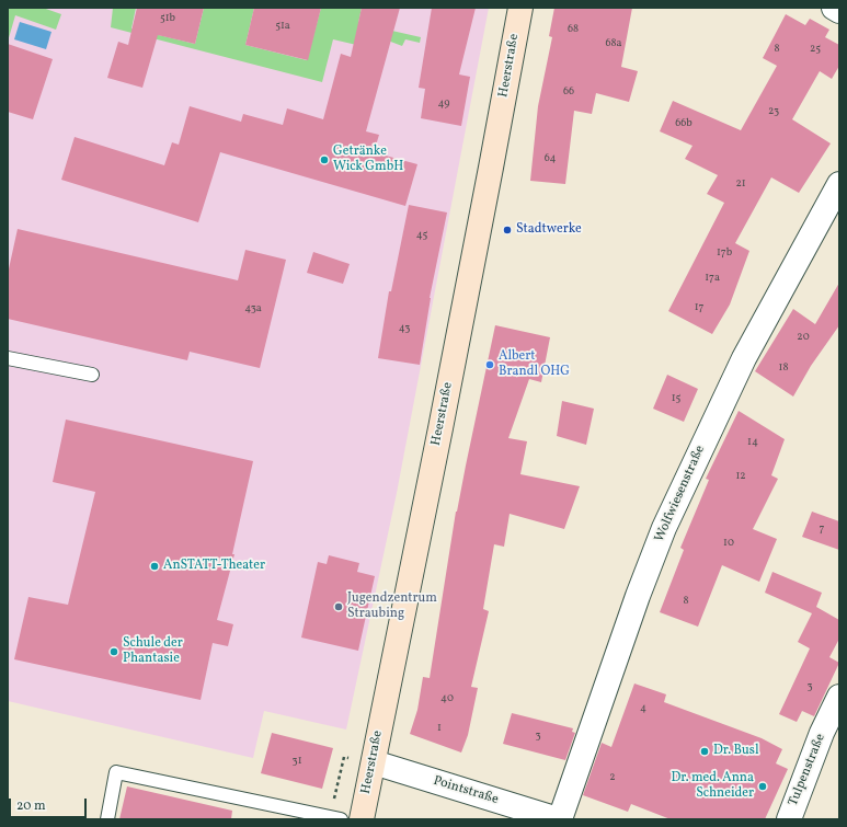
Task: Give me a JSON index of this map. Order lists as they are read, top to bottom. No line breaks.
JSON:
{"streets":{"street":["Heerstraße","Wolfwiesenstraße","Tulpenstraße","Pointstraße"]},"crossings":[["Heerstraße","Pointstraße"],["Wolfwiesenstraße","Pointstraße"]],"places":["Getränke Wick GmbH","Stadtwerke","Albert Brandl OHG","AnSTATT-Theater","Jugendzentrum Straubing","Schule der Phantasie","Dr. Busl","Dr. med. Anna Schneider"],"house_numbers":["51b","51a","68","68a","8","25","66","49","23","66b","64","21","45","17b","17a","17","43a","43","20","18","15","14","12","7","10","8","3","40","4","1","3","31","2"],"scale_bar":"20 m"}
